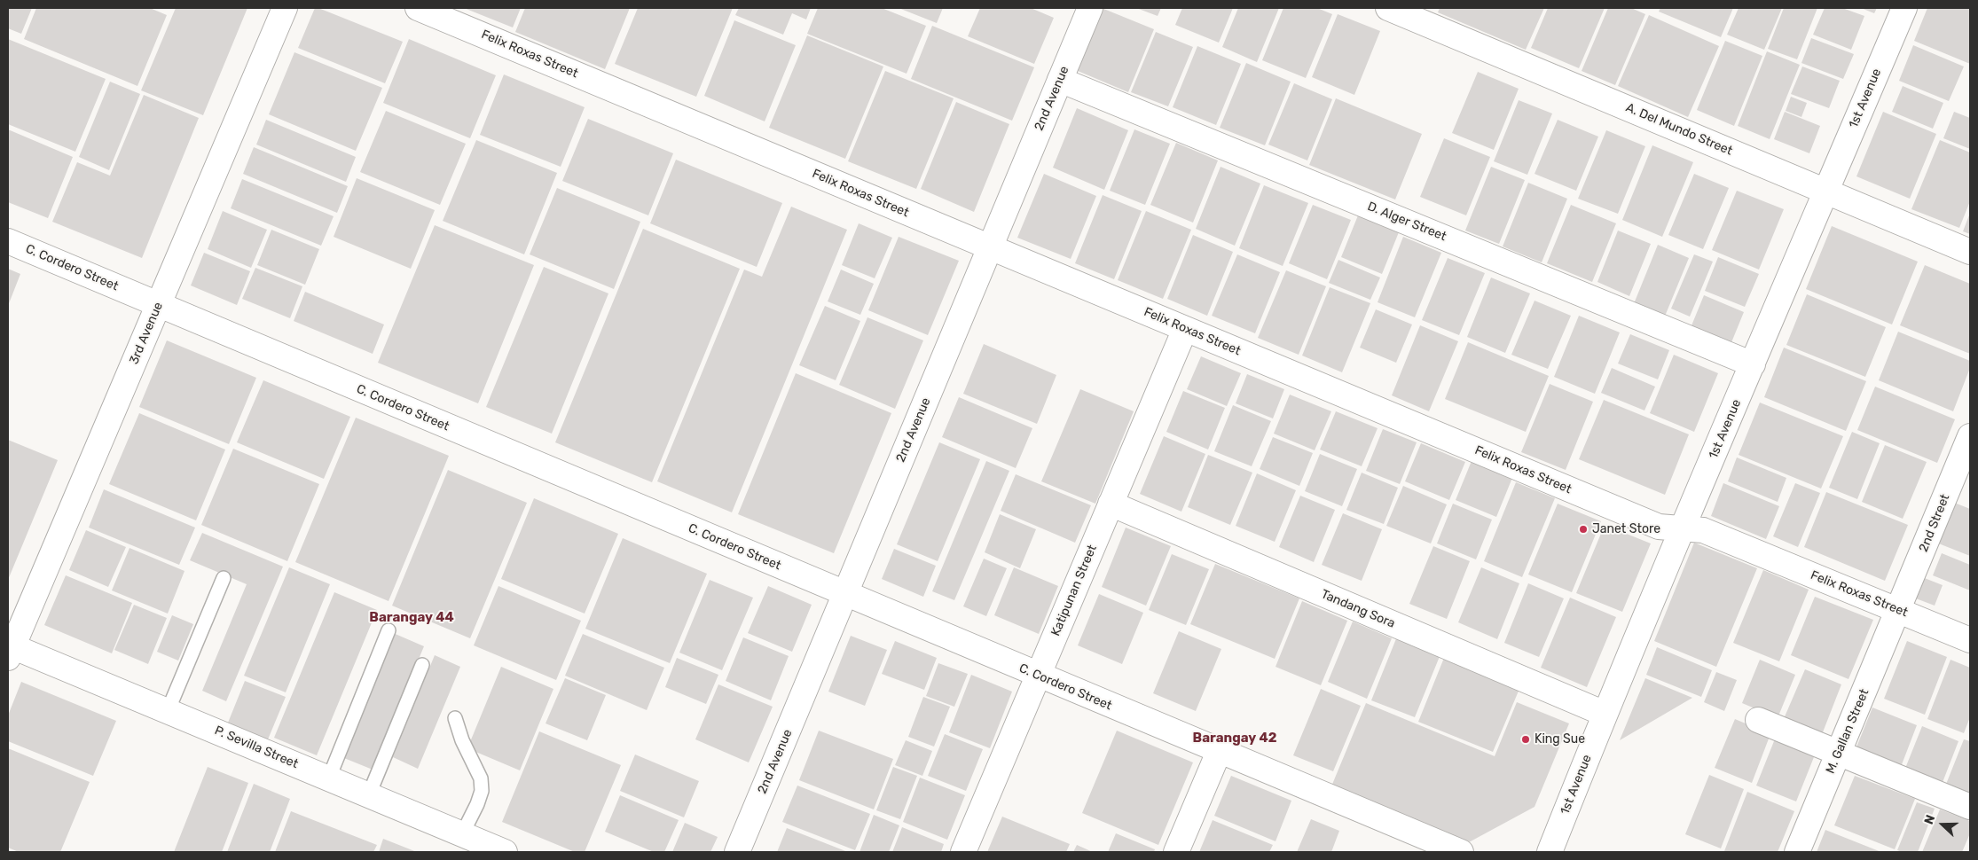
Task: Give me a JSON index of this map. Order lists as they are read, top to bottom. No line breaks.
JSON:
{"streets":{"street":["Felix Roxas Street","2nd Avenue","1st Avenue","A. Del Mundo Street","D. Alger Street","C. Cordero Street","3rd Avenue","2nd Street","Katipunan Street","Tandang Sora","M. Gallan Street","P. Sevilla Street"]},"crossings":[["Felix Roxas Street","2nd Avenue"],["Felix Roxas Street","1st Avenue"],["Felix Roxas Street","2nd Street"],["Felix Roxas Street","Katipunan Street"],["Felix Roxas Street","M. Gallan Street"],["2nd Avenue","D. Alger Street"],["2nd Avenue","C. Cordero Street"],["1st Avenue","A. Del Mundo Street"],["1st Avenue","D. Alger Street"],["1st Avenue","Tandang Sora"],["C. Cordero Street","3rd Avenue"],["C. Cordero Street","Katipunan Street"],["3rd Avenue","P. Sevilla Street"],["2nd Street","M. Gallan Street"],["Katipunan Street","Tandang Sora"]],"districts":["Barangay 44","Barangay 42"],"places":["Janet Store","King Sue"],"north":"left"}
